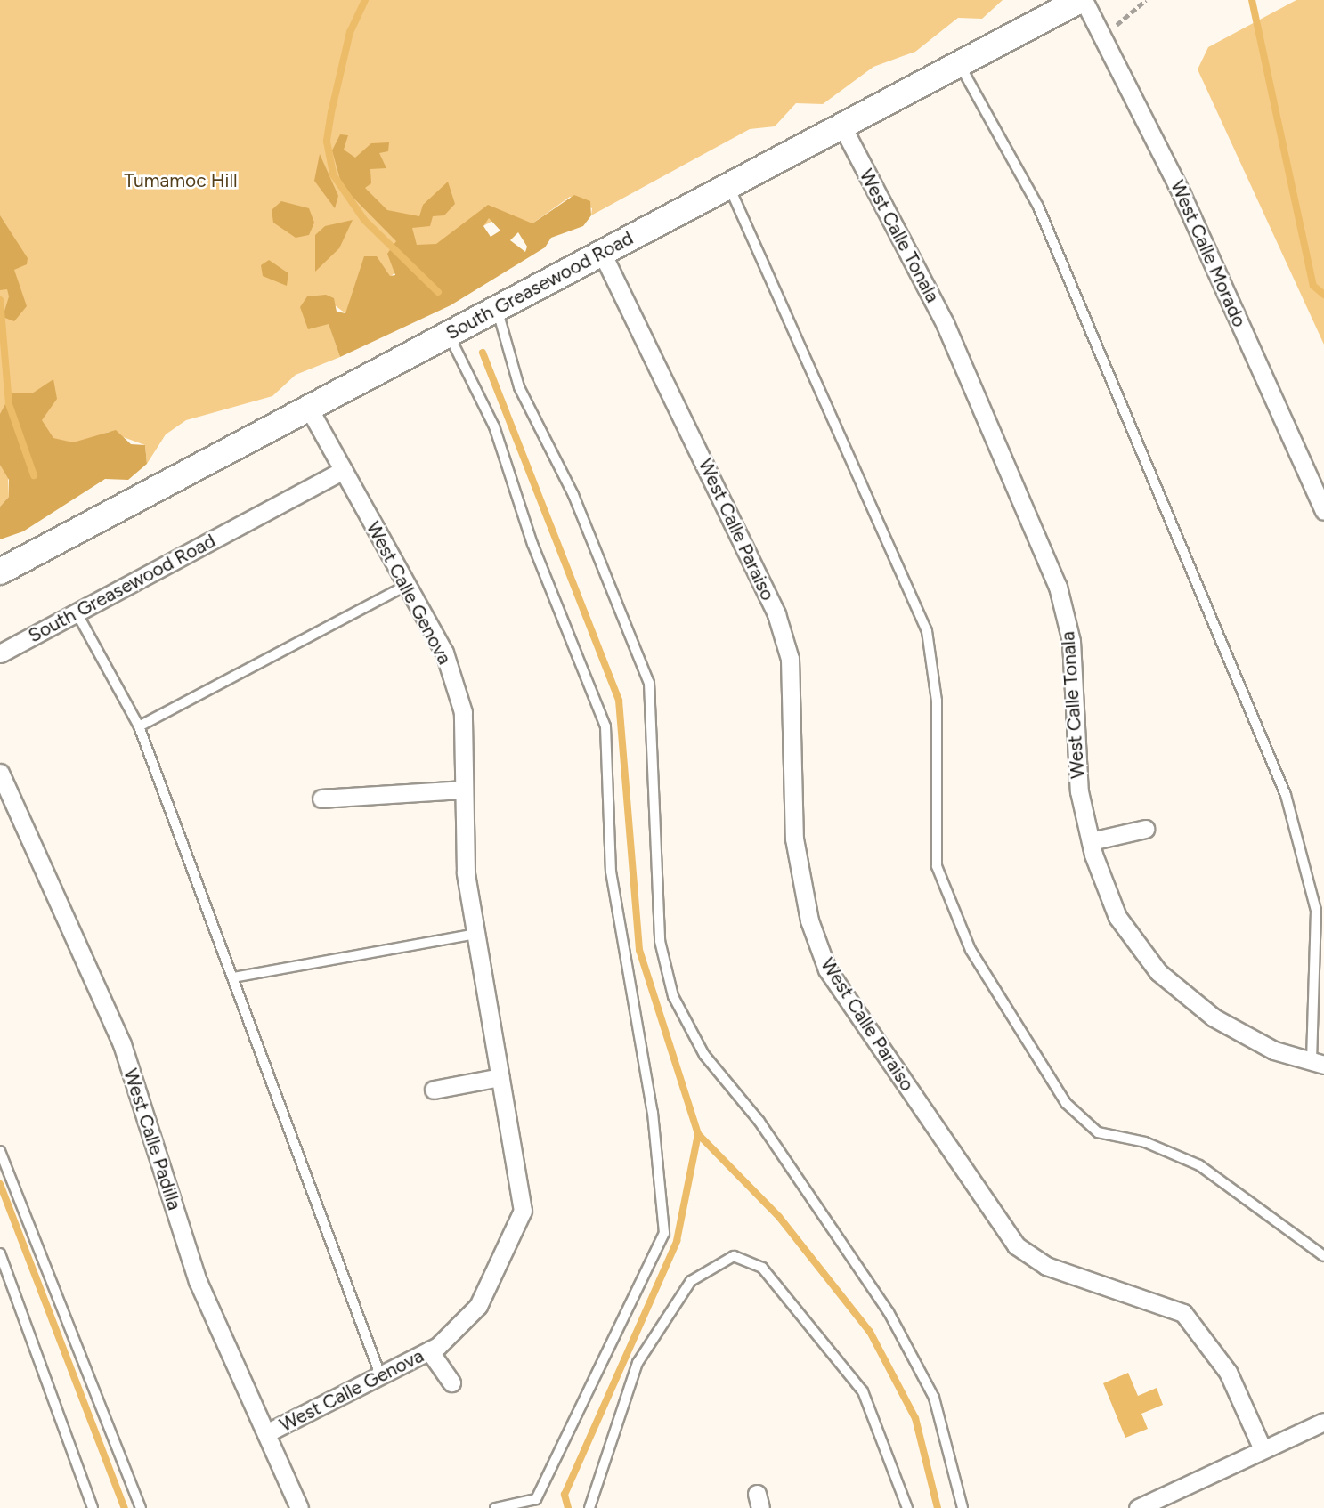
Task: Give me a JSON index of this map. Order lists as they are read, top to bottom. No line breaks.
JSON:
{"streets":{"main road":["South Greasewood Road"],"street":["West Calle Tonala","West Calle Morado","West Calle Paraiso","West Calle Genova","West Calle Padilla"]},"crossings":[["West Calle Tonala","South Greasewood Road"],["West Calle Morado","South Greasewood Road"],["South Greasewood Road","West Calle Paraiso"],["South Greasewood Road","West Calle Genova"],["West Calle Genova","West Calle Padilla"]],"parks":["Tumamoc Hill"]}
